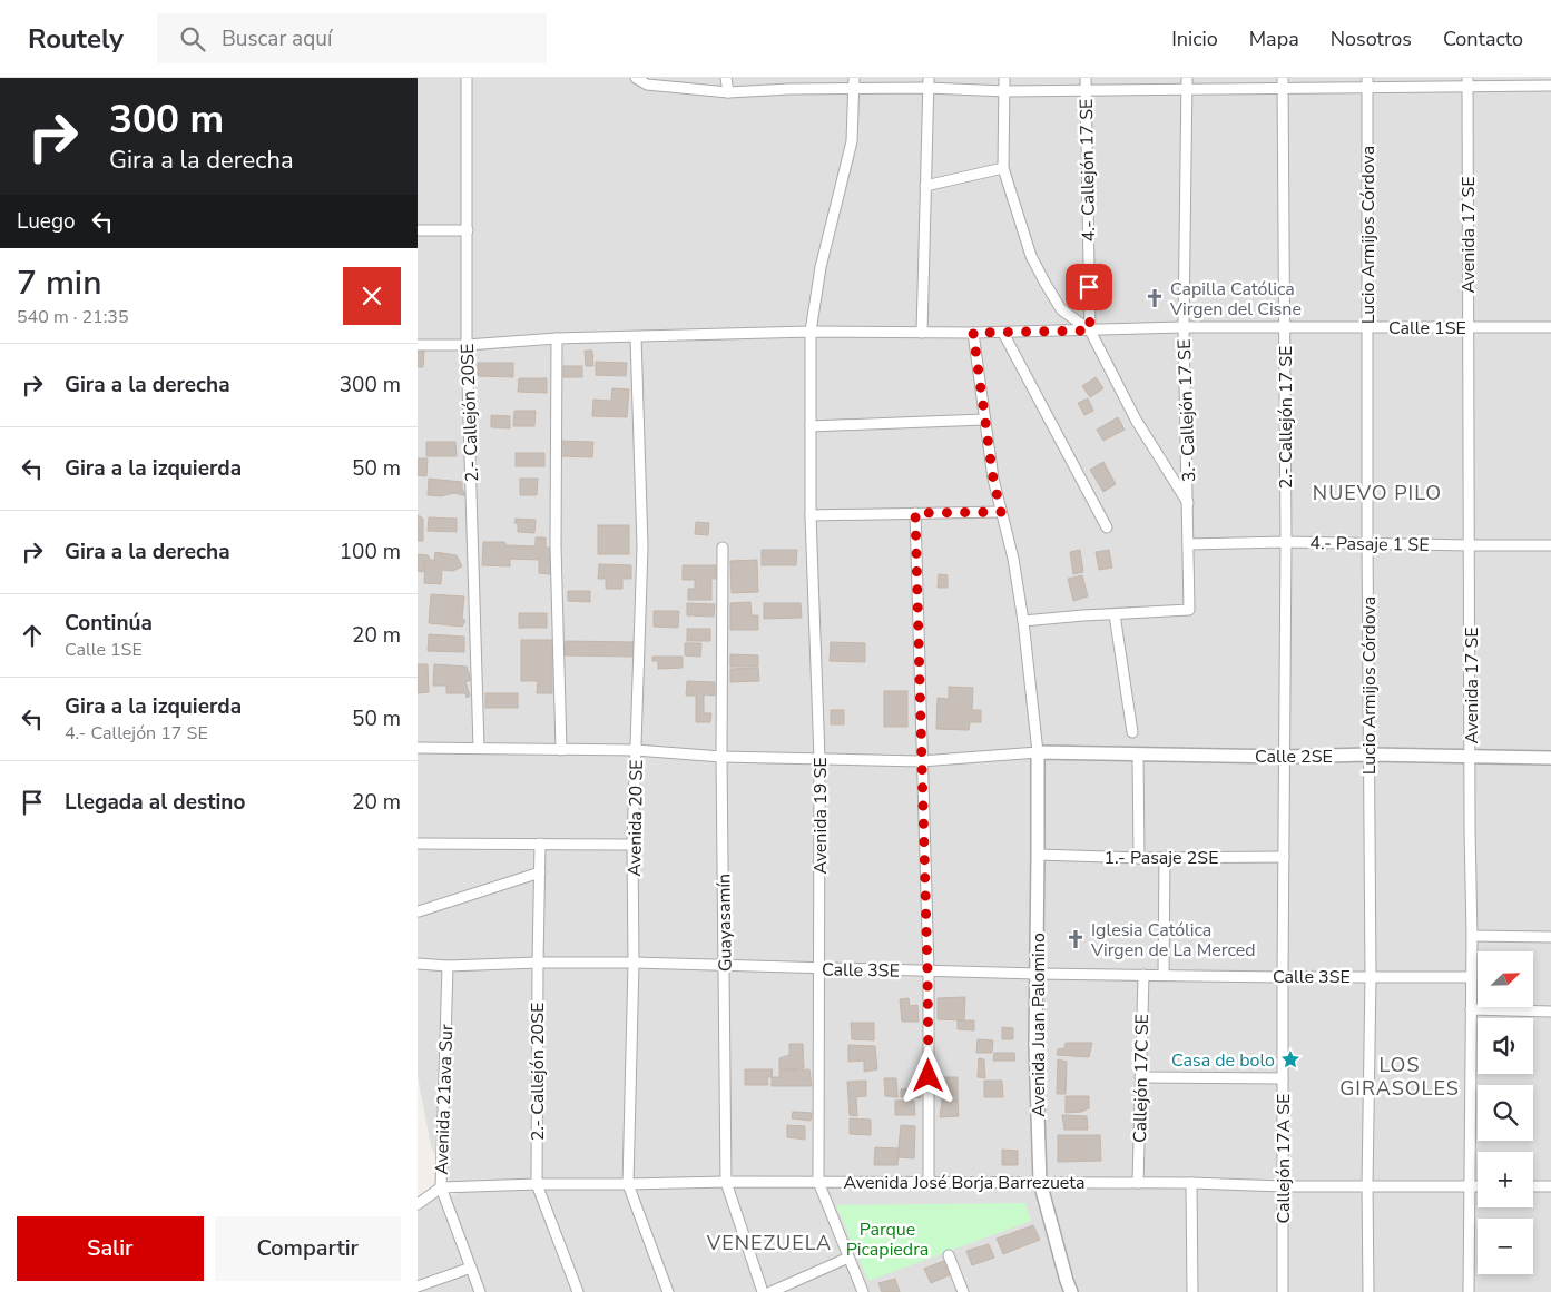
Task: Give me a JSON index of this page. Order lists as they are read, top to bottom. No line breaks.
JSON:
{"streets":{"street":["4.- Callejón 17 SE","Lucio Armijos Córdova","Avenida 17 SE","Calle 1SE","3.- Callejón 17 SE","2.- Callejón 20SE","2.- Callejón 17 SE","4.- Pasaje 1 SE","Calle 2SE","Avenida 19 SE","Avenida 20 SE","1.- Pasaje 2SE","Guayasamín","Calle 3SE","Avenida Juan Palomino","Callejón 17C SE","Avenida 21ava Sur","Callejón 17A SE","Avenida José Borja Barrezueta"]},"crossings":[["4.- Callejón 17 SE","Calle 1SE"],["Lucio Armijos Córdova","Calle 1SE"],["Lucio Armijos Córdova","4.- Pasaje 1 SE"],["Lucio Armijos Córdova","Calle 2SE"],["Lucio Armijos Córdova","Calle 3SE"],["Lucio Armijos Córdova","Avenida José Borja Barrezueta"],["Avenida 17 SE","Calle 1SE"],["Avenida 17 SE","4.- Pasaje 1 SE"],["Avenida 17 SE","Calle 2SE"],["Avenida 17 SE","Calle 3SE"],["Avenida 17 SE","Avenida José Borja Barrezueta"],["Calle 1SE","3.- Callejón 17 SE"],["Calle 1SE","2.- Callejón 20SE"],["Calle 1SE","2.- Callejón 17 SE"],["Calle 1SE","Avenida 19 SE"],["Calle 1SE","Avenida 20 SE"],["3.- Callejón 17 SE","4.- Pasaje 1 SE"],["2.- Callejón 20SE","Calle 3SE"],["2.- Callejón 20SE","Avenida José Borja Barrezueta"],["2.- Callejón 17 SE","4.- Pasaje 1 SE"],["2.- Callejón 17 SE","Calle 2SE"],["2.- Callejón 17 SE","Callejón 17A SE"],["Calle 2SE","Avenida Juan Palomino"],["Calle 2SE","Callejón 17A SE"],["Avenida 19 SE","Calle 3SE"],["Avenida 19 SE","Avenida José Borja Barrezueta"],["Avenida 20 SE","Calle 3SE"],["Avenida 20 SE","Avenida José Borja Barrezueta"],["1.- Pasaje 2SE","Avenida Juan Palomino"],["1.- Pasaje 2SE","Callejón 17A SE"],["Guayasamín","Calle 3SE"],["Guayasamín","Avenida José Borja Barrezueta"],["Calle 3SE","Avenida Juan Palomino"],["Calle 3SE","Callejón 17C SE"],["Calle 3SE","Avenida 21ava Sur"],["Calle 3SE","Callejón 17A SE"],["Avenida Juan Palomino","Avenida José Borja Barrezueta"],["Callejón 17C SE","Avenida José Borja Barrezueta"],["Avenida 21ava Sur","Avenida José Borja Barrezueta"],["Callejón 17A SE","Avenida José Borja Barrezueta"]],"districts":["NUEVO PILO","LOS GIRASOLES","VENEZUELA"],"parks":["Parque Picapiedra"],"places":{"church":["Capilla Católica Virgen del Cisne","Iglesia Católica Virgen de La Merced"],"place":["Casa de bolo"]},"north":"top right","page":{"header":"Routely","search":"Buscar aquí","nav":["Inicio","Mapa","Nosotros","Contacto"],"turn":["300 m","Gira a la derecha"],"then":"Luego","heading":["7 min","540 m · 21:35"],"list":[{"name":"Gira a la derecha","value":"300 m"},{"name":"Gira a la izquierda","value":"50 m"},{"name":"Gira a la derecha","value":"100 m"},{"name":"Continúa","note":"Calle 1SE","value":"20 m"},{"name":"Gira a la izquierda","note":"4.- Callejón 17 SE","value":"50 m"},{"name":"Llegada al destino","value":"20 m"}],"map_buttons":["+","−"],"buttons":["Salir","Compartir"]}}
